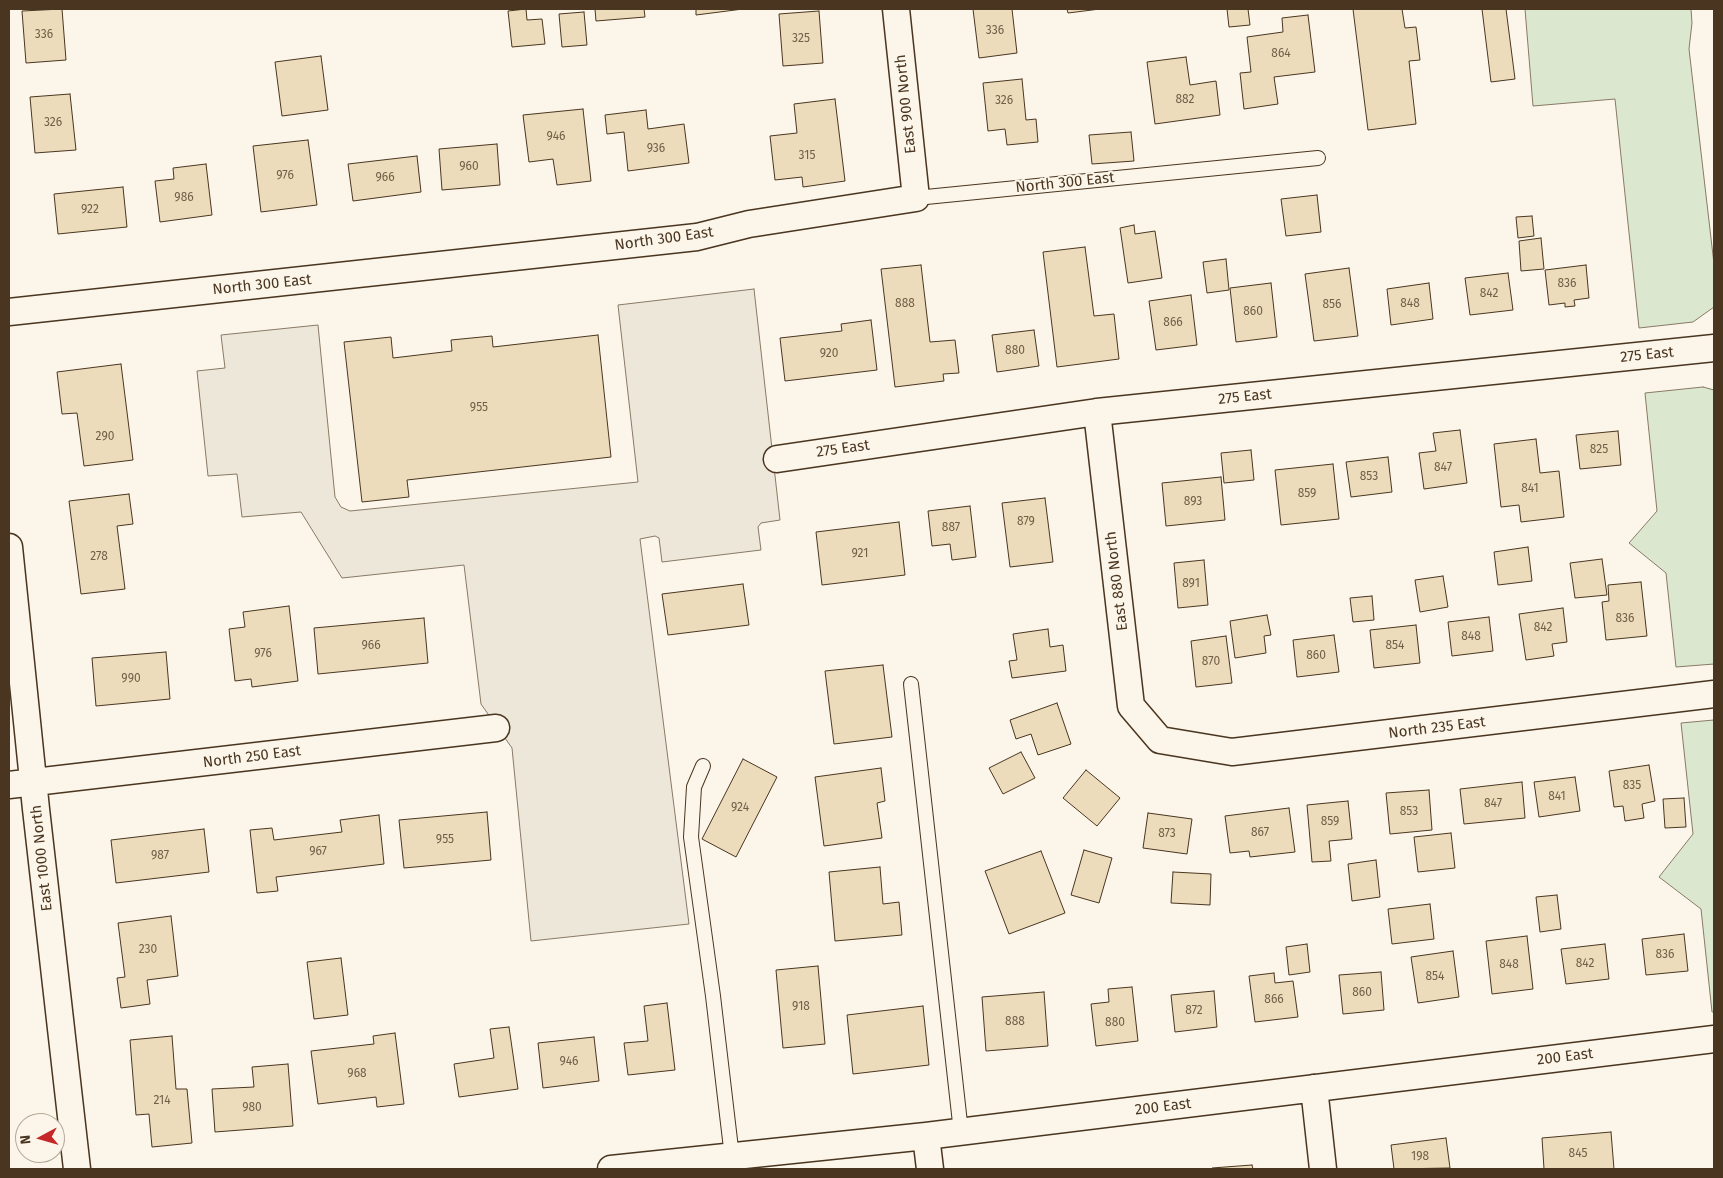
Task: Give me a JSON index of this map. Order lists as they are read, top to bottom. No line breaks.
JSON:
{"streets":{"street":["East 900 North","North 300 East","275 East","East 880 North","North 235 East","North 250 East","East 1000 North","200 East"]},"crossings":[["East 900 North","North 300 East"],["275 East","East 880 North"],["East 880 North","North 235 East"],["North 250 East","East 1000 North"]],"house_numbers":["336","336","325","864","882","326","326","946","936","315","960","976","966","986","922","836","842","888","848","856","860","866","880","920","955","290","825","847","853","841","859","893","879","887","921","278","891","836","842","848","966","854","976","860","870","990","835","841","847","924","853","859","867","873","955","967","987","230","836","842","848","854","860","866","918","872","888","880","946","968","214","980","845","198"],"north":"left"}
